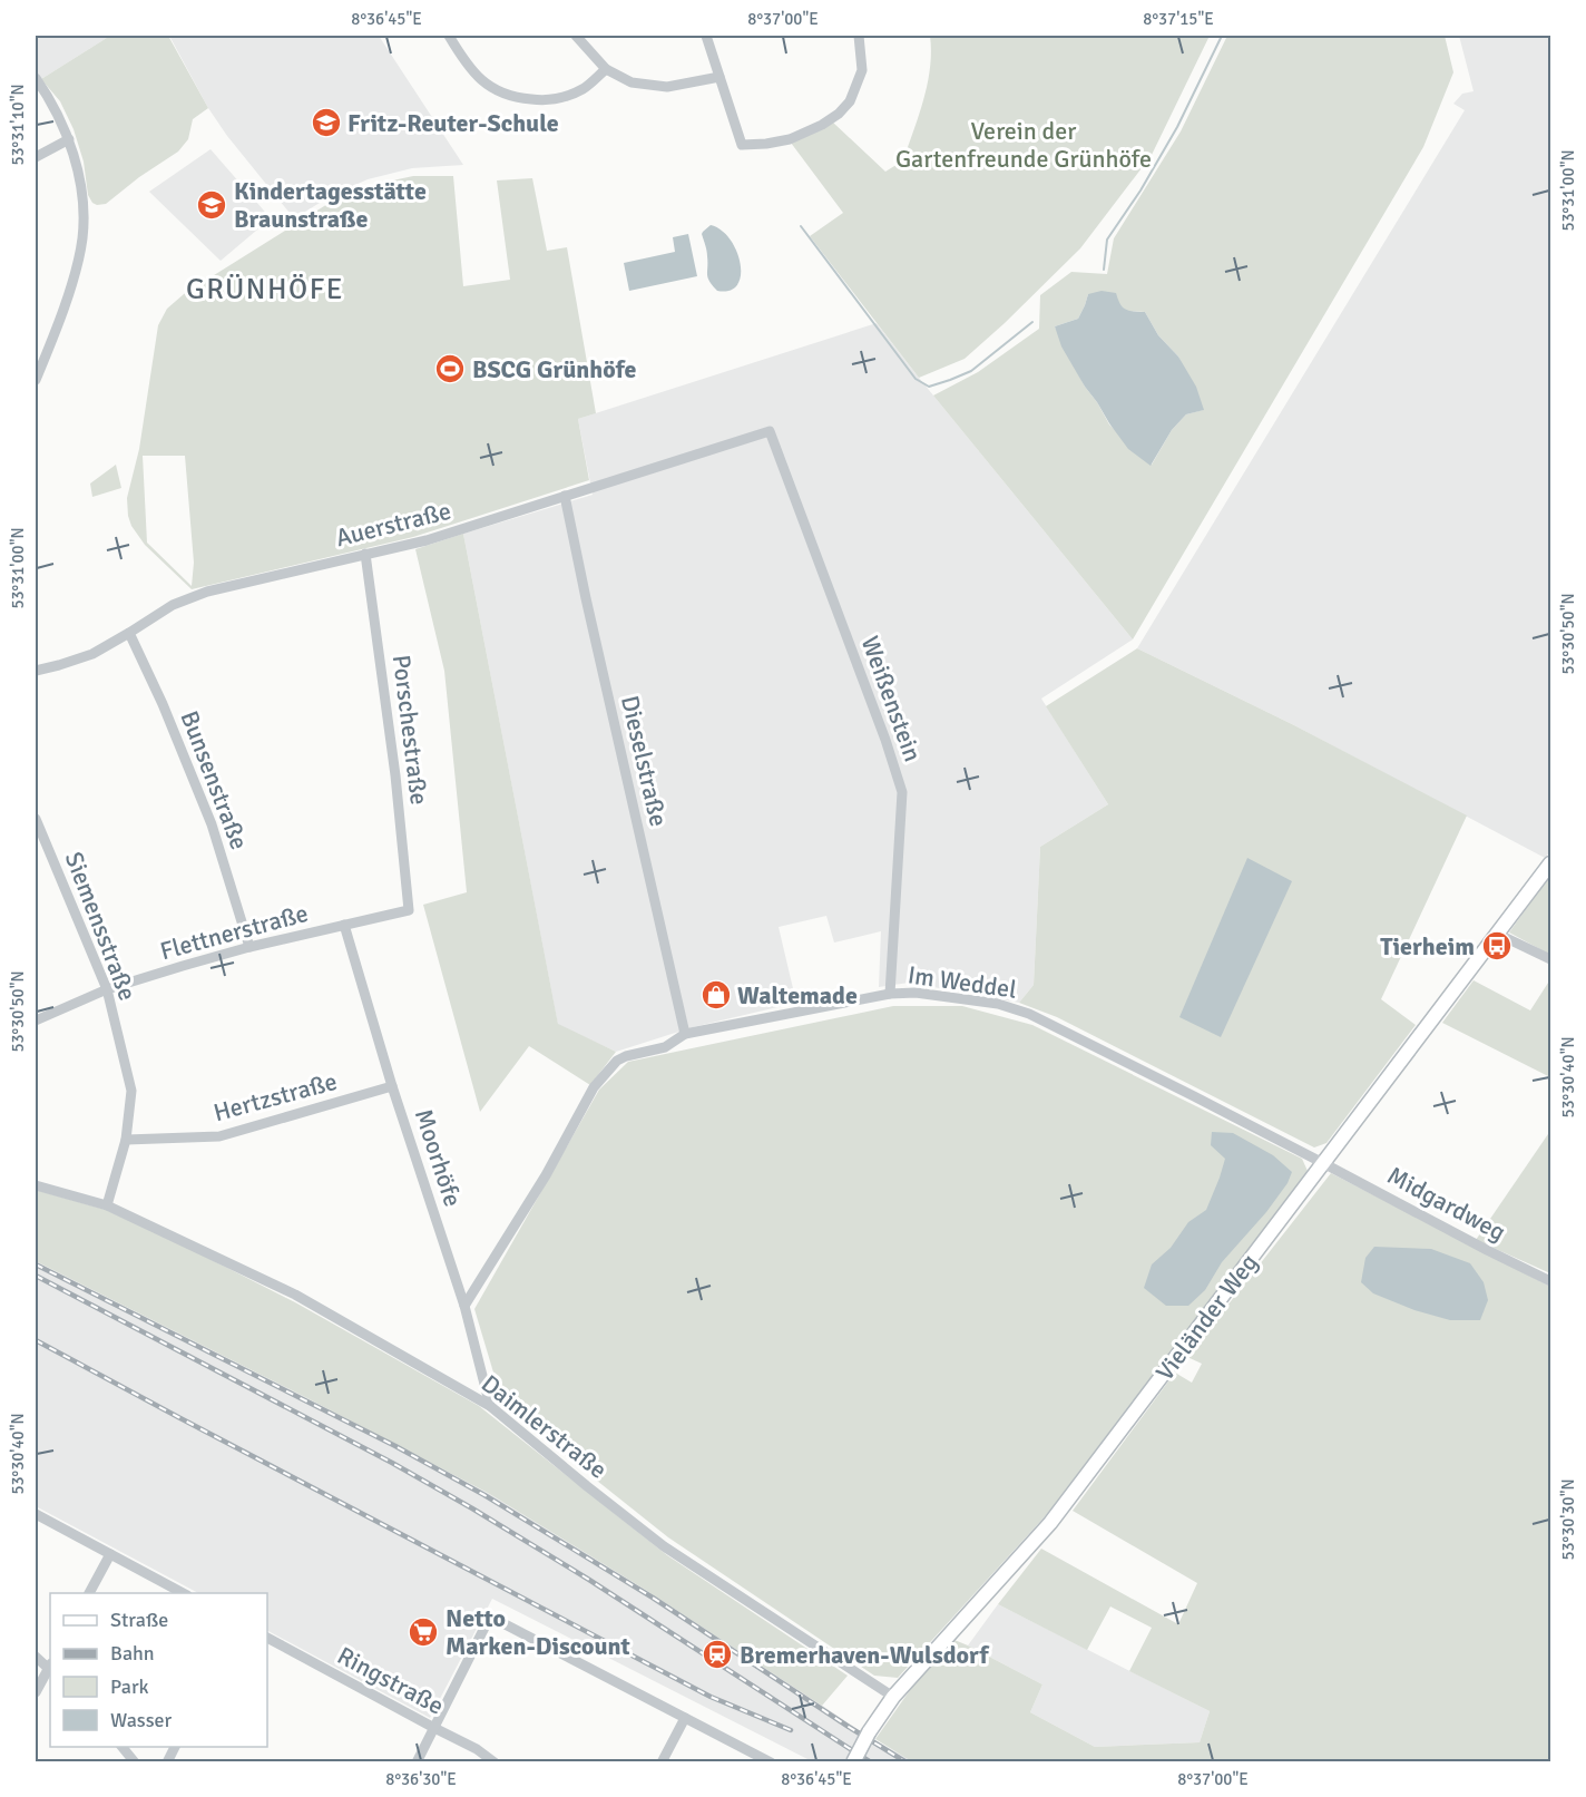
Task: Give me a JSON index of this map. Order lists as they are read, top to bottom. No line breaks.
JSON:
{"streets":{"street":["Auerstraße","Weißenstein","Porschestraße","Dieselstraße","Bunsenstraße","Siemensstraße","Flettnerstraße","Im Weddel","Hertzstraße","Moorhöfe","Midgardweg","Vieländer Weg","Daimlerstraße","Ringstraße"]},"crossings":[["Auerstraße","Weißenstein"],["Auerstraße","Porschestraße"],["Auerstraße","Dieselstraße"],["Auerstraße","Bunsenstraße"],["Weißenstein","Im Weddel"],["Porschestraße","Flettnerstraße"],["Dieselstraße","Im Weddel"],["Bunsenstraße","Flettnerstraße"],["Siemensstraße","Flettnerstraße"],["Siemensstraße","Hertzstraße"],["Siemensstraße","Daimlerstraße"],["Flettnerstraße","Moorhöfe"],["Im Weddel","Moorhöfe"],["Im Weddel","Midgardweg"],["Im Weddel","Vieländer Weg"],["Hertzstraße","Moorhöfe"],["Moorhöfe","Daimlerstraße"],["Midgardweg","Vieländer Weg"],["Vieländer Weg","Daimlerstraße"]],"districts":["GRÜNHÖFE"],"parks":["Verein der Gartenfreunde Grünhöfe"],"places":{"school or university":["Fritz-Reuter-Schule","Kindertagesstätte Braunstraße"],"sports":["BSCG Grünhöfe"],"bus stop":["Tierheim"],"shop":["Waltemade"],"supermarket":["Netto Marken-Discount"],"station":["Bremerhaven-Wulsdorf"]},"legend":["Straße","Bahn","Park","Wasser"],"coordinates":["8°36'45\"E","8°37'00\"E","8°37'15\"E","53°31'10\"N","53°31'00\"N","53°30'50\"N","53°30'40\"N","53°30'30\"N","8°36'30\"E"]}
